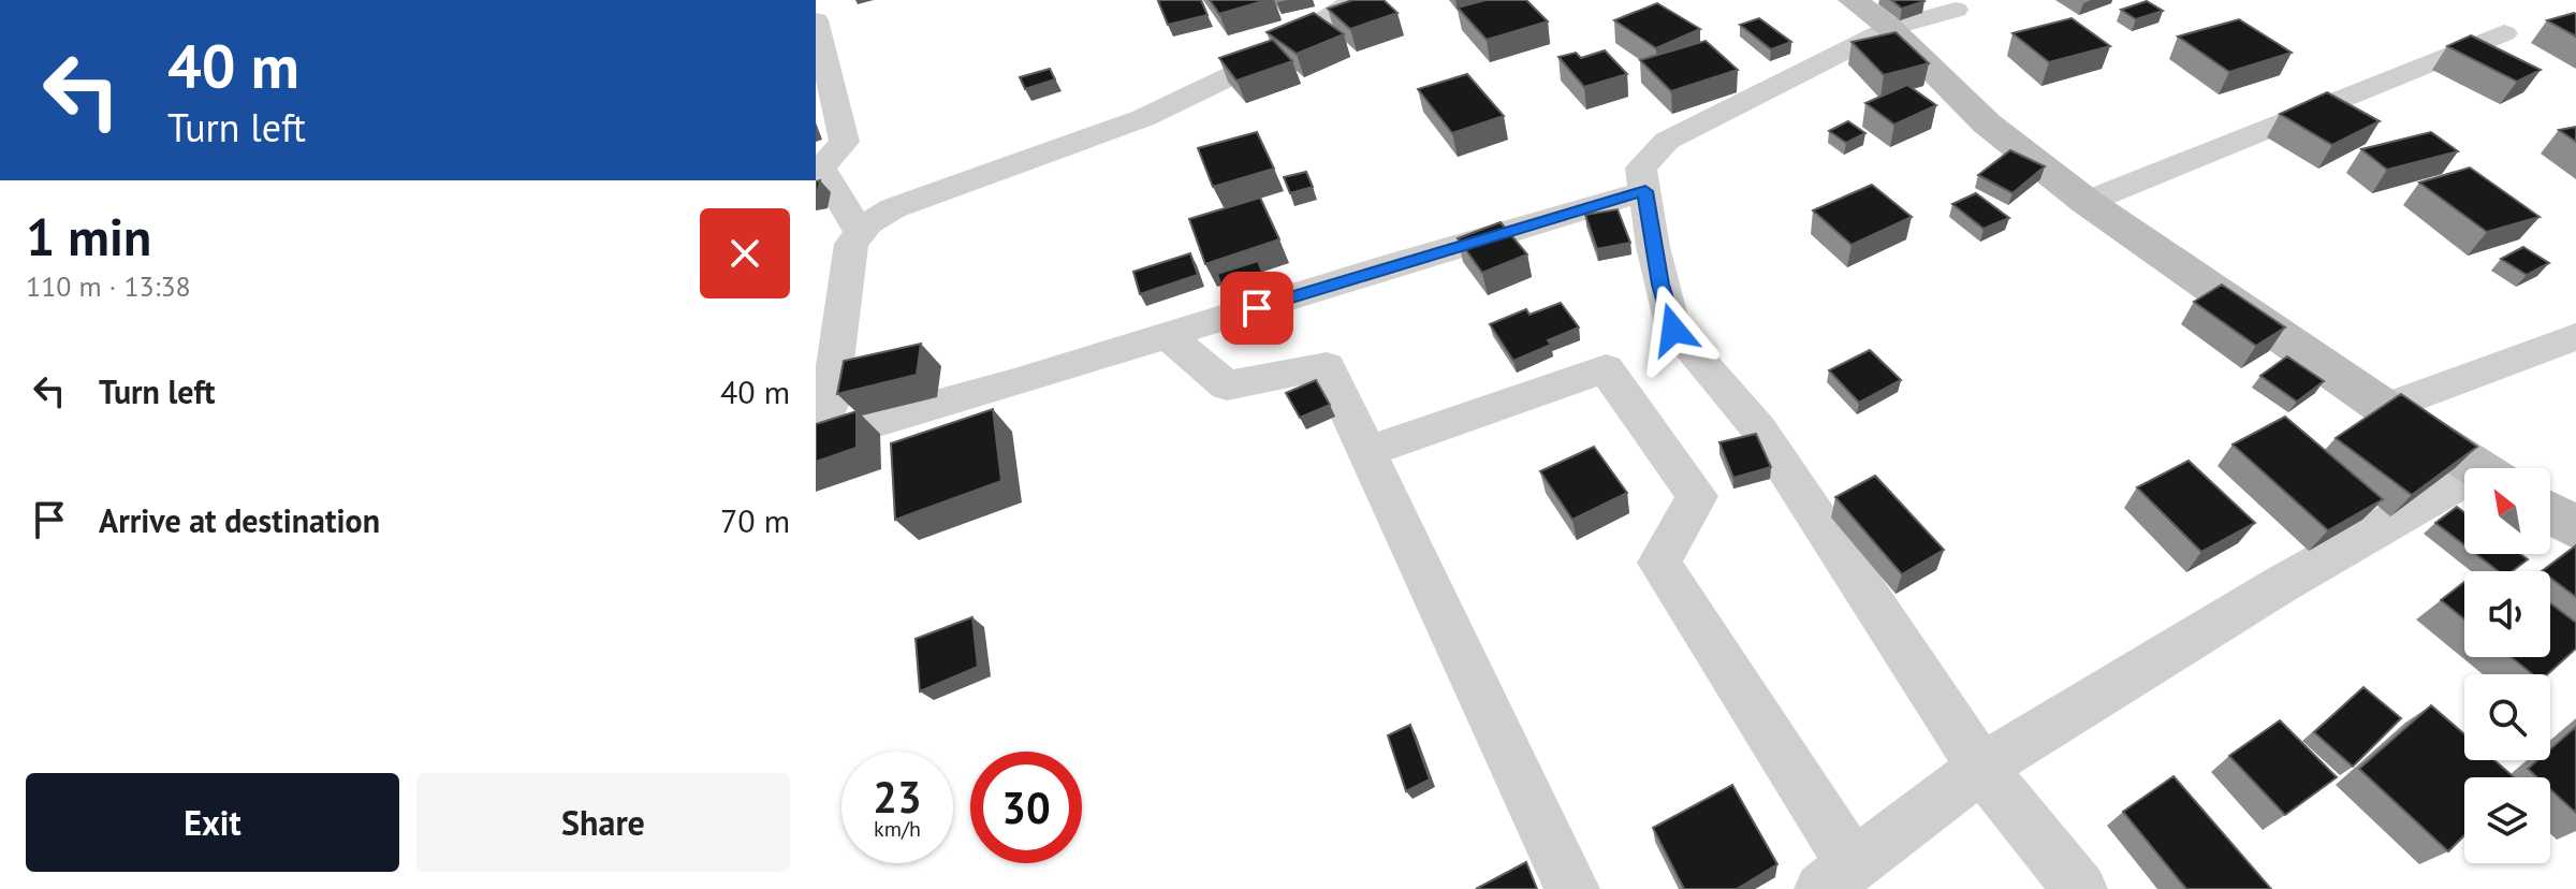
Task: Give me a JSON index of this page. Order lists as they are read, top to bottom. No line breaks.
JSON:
{"north":"top left","page":{"turn":["40 m","Turn left"],"heading":["1 min","110 m · 13:38"],"list":[{"name":"Turn left","value":"40 m"},{"name":"Arrive at destination","value":"70 m"}],"speed":"23 km/h","limit":"30","buttons":["Exit","Share"]}}
